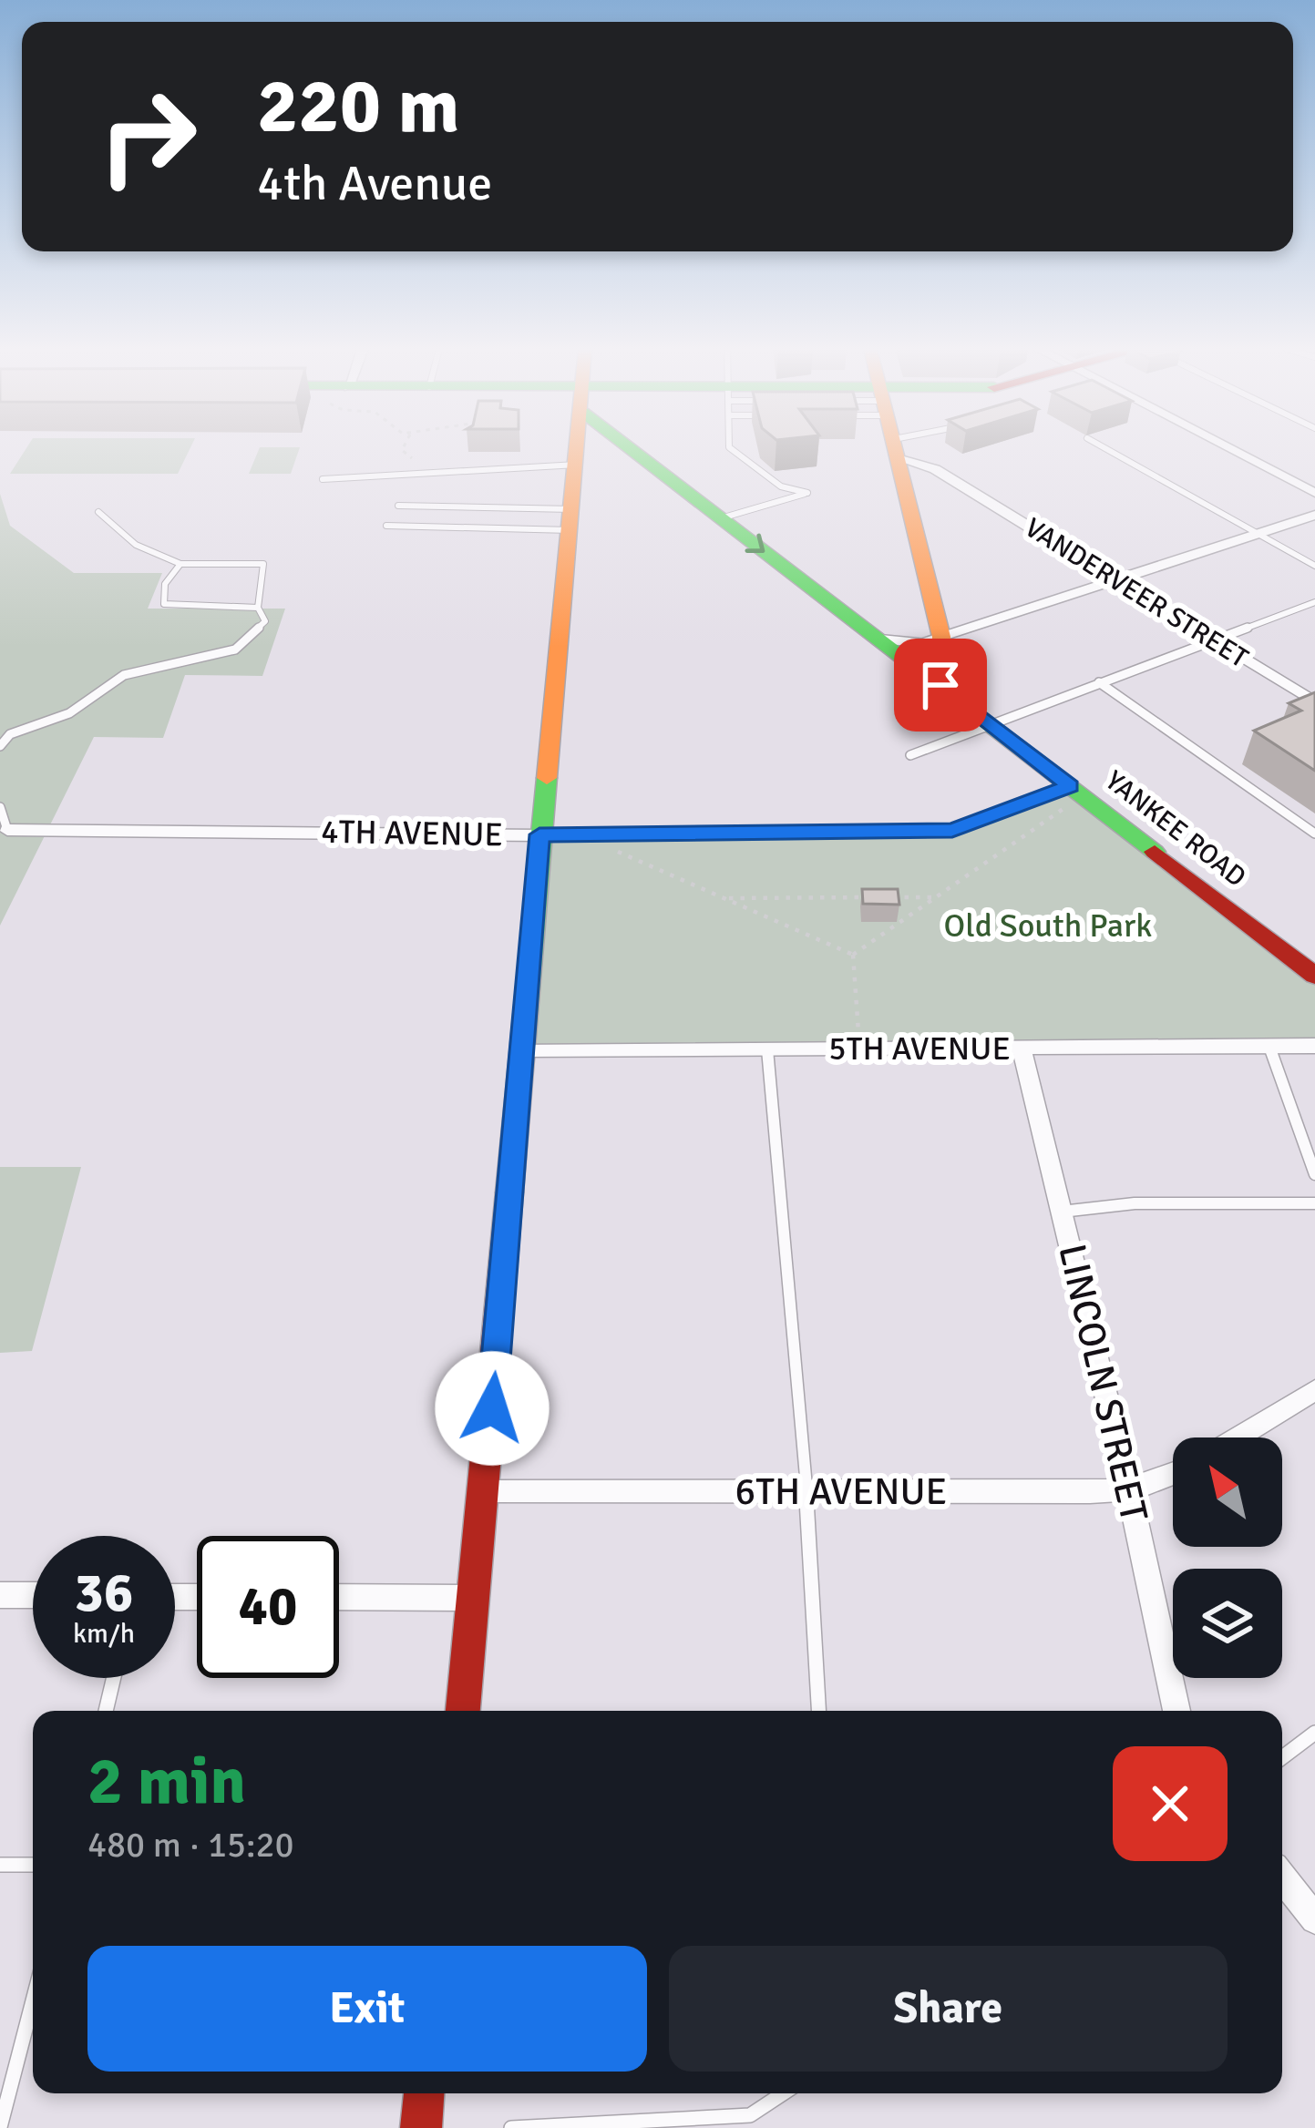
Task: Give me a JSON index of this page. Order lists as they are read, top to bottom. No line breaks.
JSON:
{"streets":{"street":["VANDERVEER STREET","YANKEE ROAD","4TH AVENUE","5TH AVENUE","LINCOLN STREET","6TH AVENUE"]},"crossings":[["YANKEE ROAD","4TH AVENUE"],["5TH AVENUE","LINCOLN STREET"],["LINCOLN STREET","6TH AVENUE"]],"parks":["Old South Park"],"north":"top left","page":{"turn":["220 m","4th Avenue"],"speed":"36 km/h","limit":"40","heading":["2 min","480 m · 15:20"],"buttons":["Exit","Share"]}}
